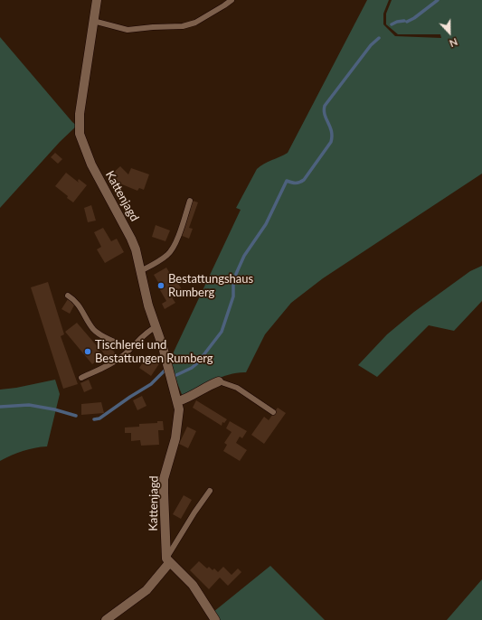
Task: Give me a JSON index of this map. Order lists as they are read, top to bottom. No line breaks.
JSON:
{"streets":{"street":["Kattenjagd"]},"places":["Bestattungshaus Rumberg","Tischlerei und Bestattungen Rumberg"],"north":"bottom"}
